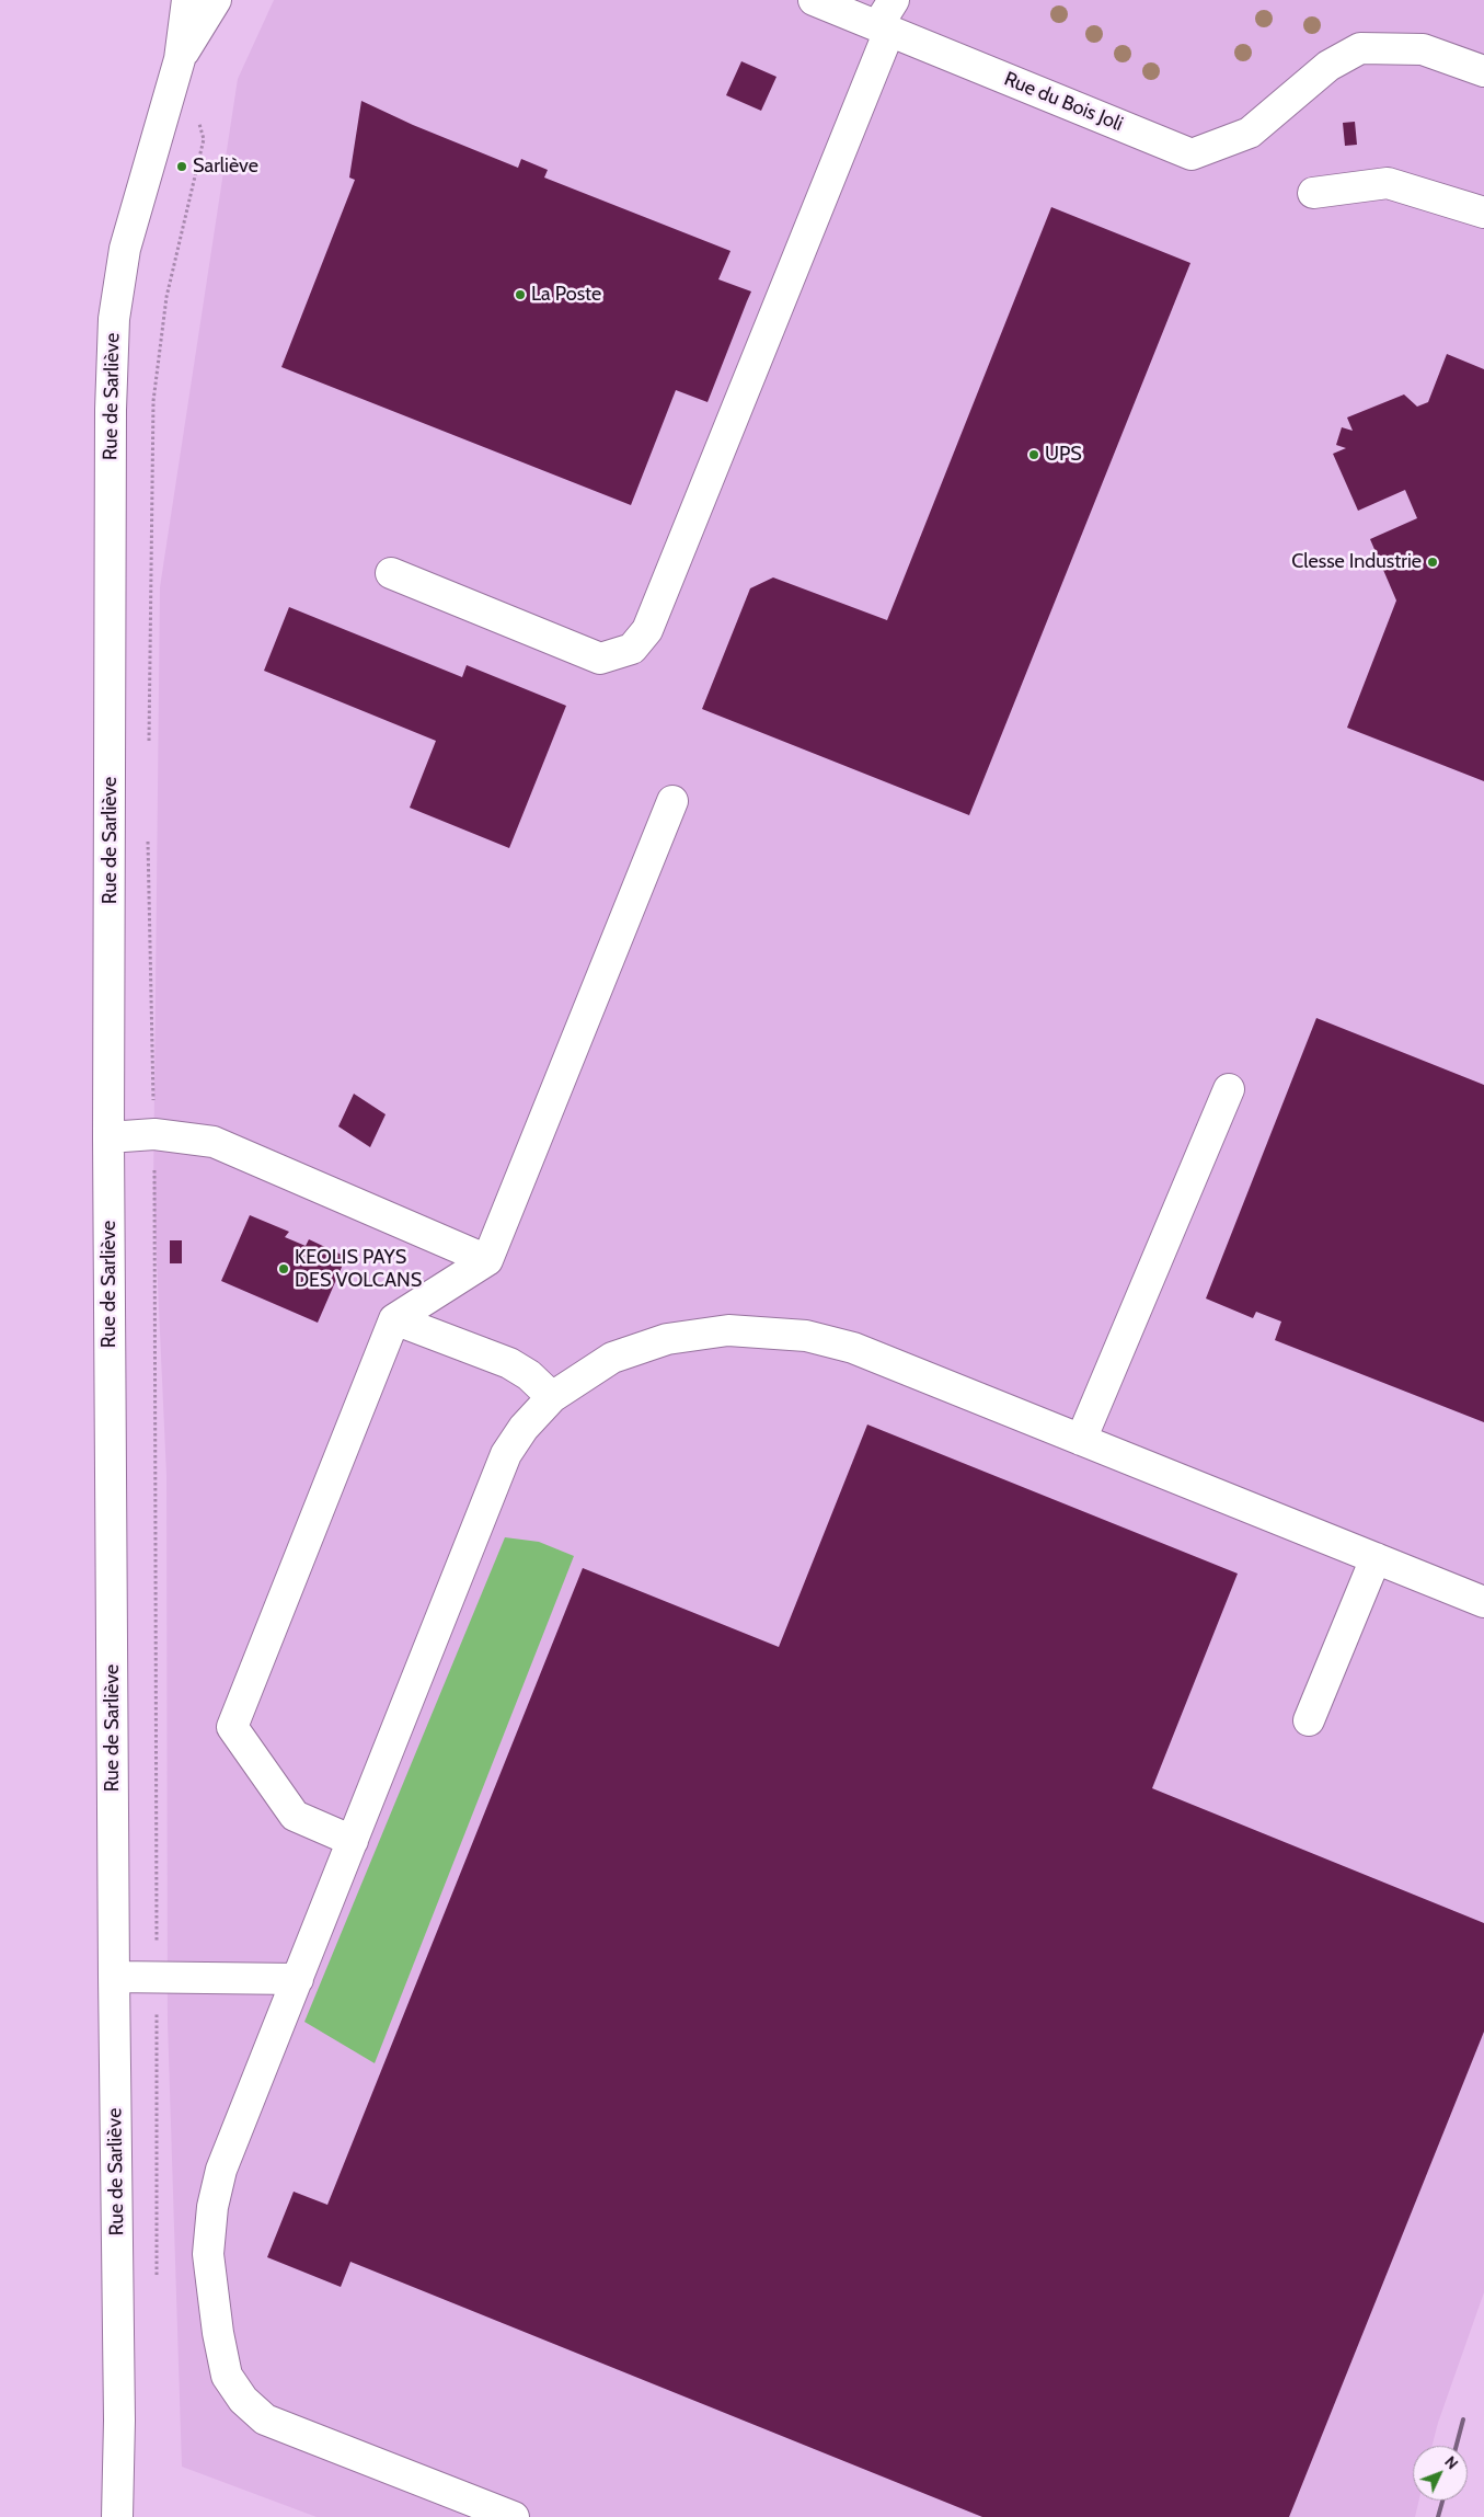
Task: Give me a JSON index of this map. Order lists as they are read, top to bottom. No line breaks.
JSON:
{"streets":{"street":["Rue du Bois Joli","Rue de Sarliève"]},"places":["Sarliève","La Poste","UPS","Clesse Industrie","KEOLIS PAYS DES VOLCANS"],"north":"top right"}
